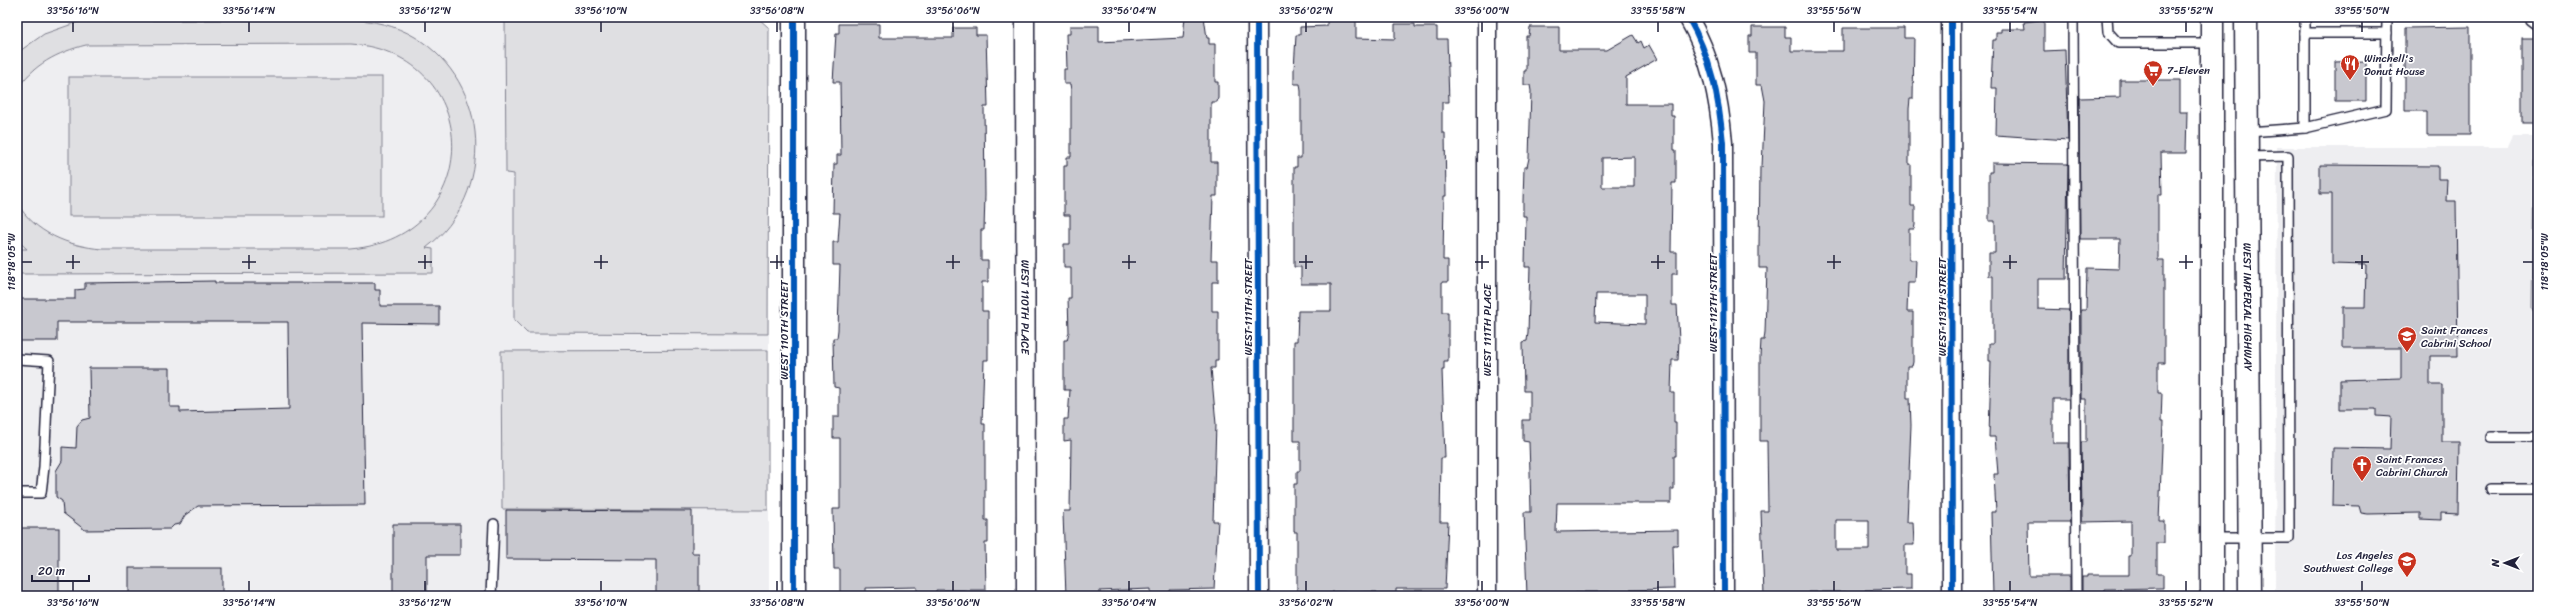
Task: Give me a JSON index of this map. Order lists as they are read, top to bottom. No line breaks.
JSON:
{"streets":{"main road":["WEST IMPERIAL HIGHWAY","WEST 110TH STREET"],"street":["WEST 112TH STREET","WEST 110TH PLACE","WEST 111TH STREET","WEST 113TH STREET","WEST 111TH PLACE"]},"places":{"restaurant":["Winchell's Donut House"],"supermarket":["7-Eleven"],"school or university":["Saint Frances Cabrini School","Los Angeles Southwest College"],"church":["Saint Frances Cabrini Church"]},"scale_bar":"20 m","north":"left","coordinates":["33°56'16\"N","33°56'14\"N","33°56'12\"N","33°56'10\"N","33°56'08\"N","33°56'06\"N","33°56'04\"N","33°56'02\"N","33°56'00\"N","33°55'58\"N","33°55'56\"N","33°55'54\"N","33°55'52\"N","33°55'50\"N","118°18'05\"W"]}
